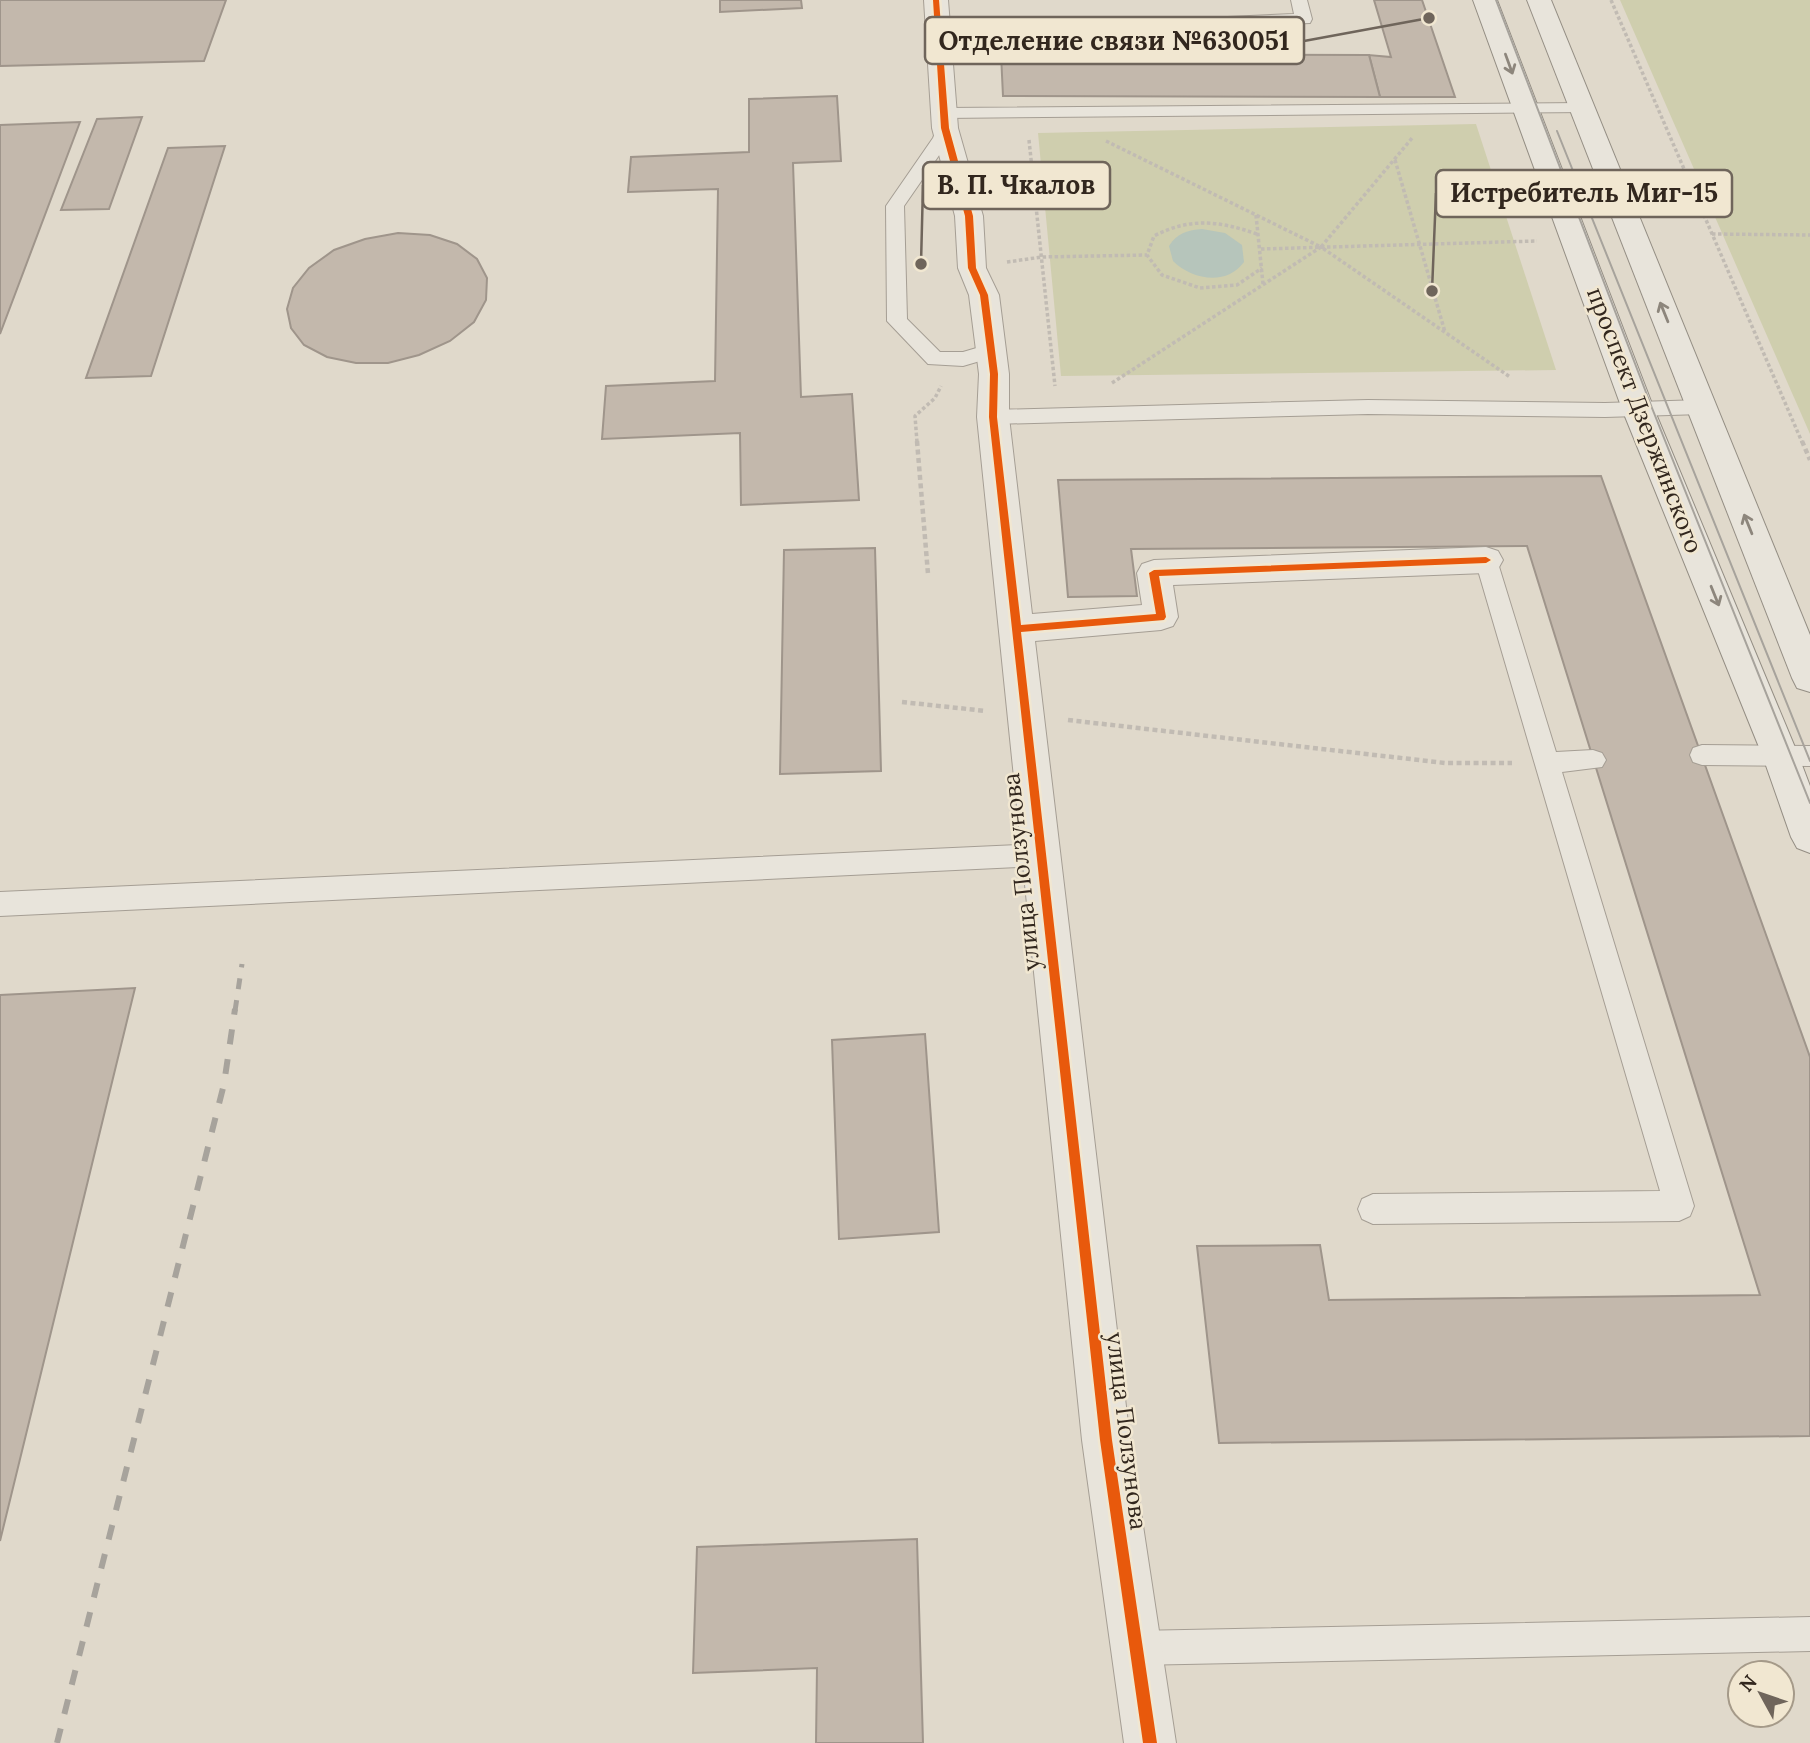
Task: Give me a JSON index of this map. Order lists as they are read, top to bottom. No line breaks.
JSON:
{"streets":{"street":["проспект Дзержинского","улица Ползунова"]},"places":["Отделение связи №630051","В. П. Чкалов","Истребитель Миг-15"],"north":"top left"}
